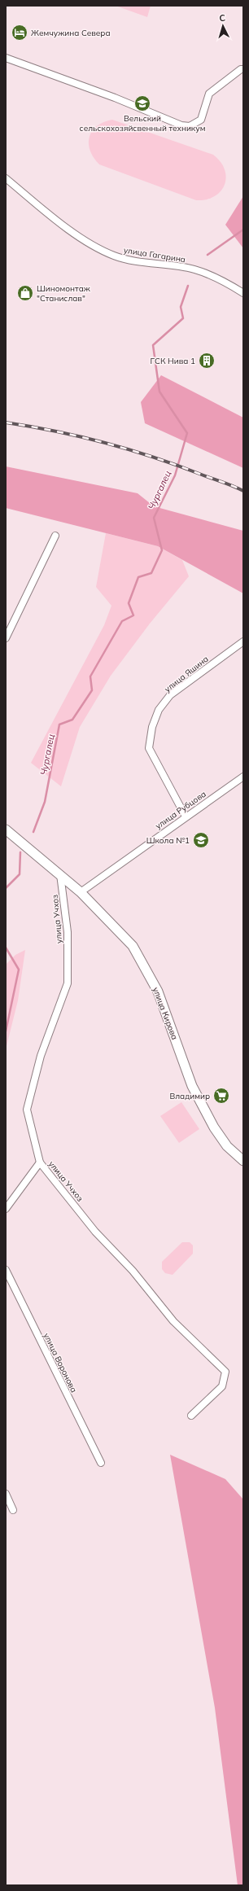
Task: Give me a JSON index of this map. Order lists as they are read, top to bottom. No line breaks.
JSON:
{"streets":{"main road":["улица Кирова"],"street":["улица Гагарина","улица Яшина","улица Рубцова","улица Учхоз","улица Воронова"]},"crossings":[["улица Яшина","улица Рубцова"],["улица Рубцова","улица Кирова"],["улица Учхоз","улица Кирова"]],"water":["Чургалец"],"places":{"hotel":["Жемчужина Севера"],"school or university":["Вельский сельскохозяйсвенный техникум","Школа №1"],"shop":["Шиномонтаж \"Станислав\""],"building":["ГСК Нива 1"],"supermarket":["Владимир"]},"north":"top"}
